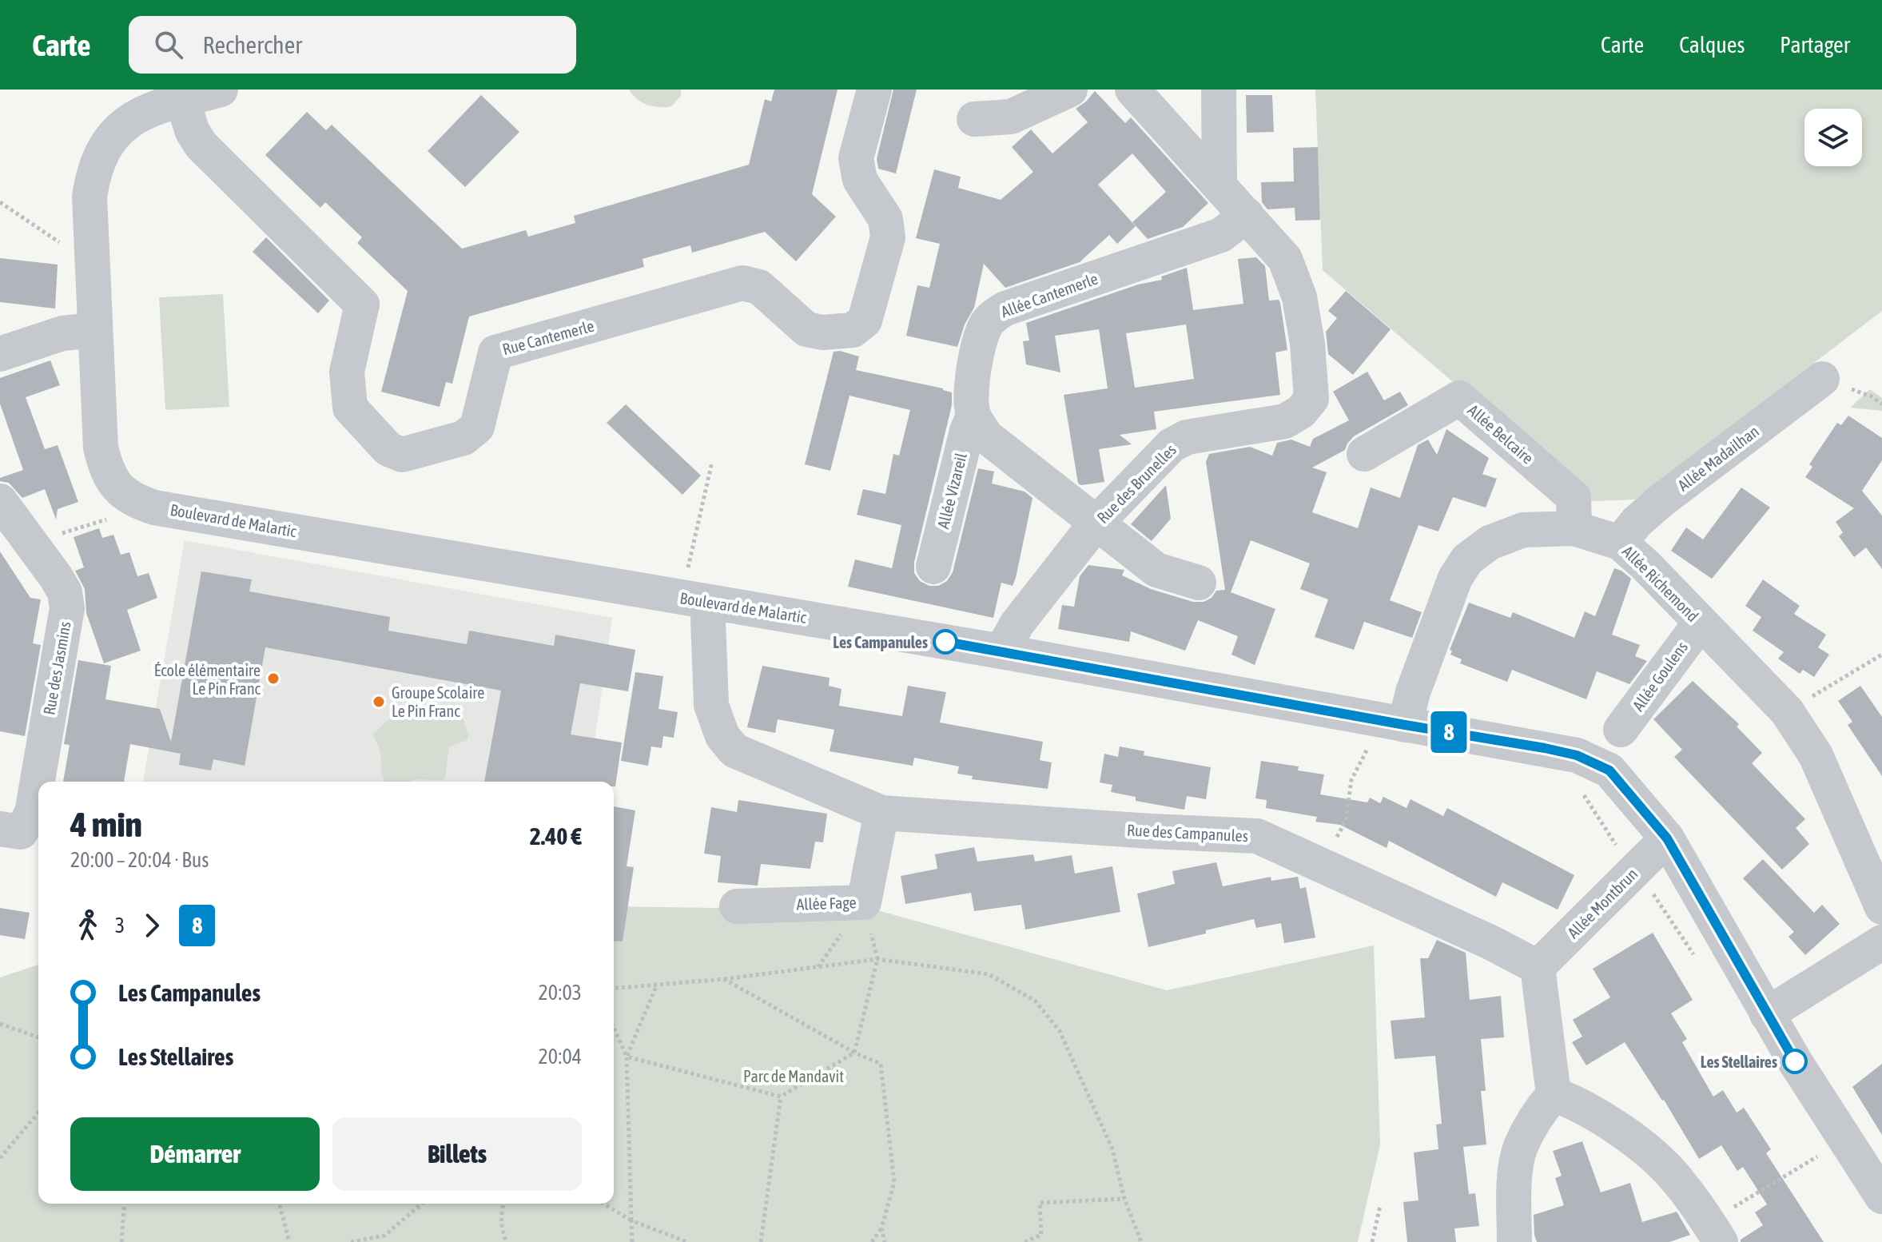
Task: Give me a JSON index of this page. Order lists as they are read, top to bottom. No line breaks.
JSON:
{"streets":{"street":["Allée Cantemerle","Rue Cantemerle","Allée Belcaire","Allée Madailhan","Rue des Brunelles","Allée Vizareil","Boulevard de Malartic","Allée Richemond","Rue des Jasmins","Allée Goulens","Rue des Campanules","Allée Fage","Allée Montbrun"]},"crossings":[["Allée Cantemerle","Rue des Brunelles"],["Allée Cantemerle","Allée Vizareil"],["Rue Cantemerle","Boulevard de Malartic"],["Allée Belcaire","Allée Richemond"],["Allée Madailhan","Allée Richemond"],["Rue des Brunelles","Boulevard de Malartic"],["Boulevard de Malartic","Allée Richemond"],["Boulevard de Malartic","Rue des Campanules"],["Boulevard de Malartic","Allée Montbrun"],["Allée Richemond","Allée Goulens"],["Rue des Campanules","Allée Fage"],["Rue des Campanules","Allée Montbrun"]],"parks":["Parc de Mandavit"],"places":["Les Campanules","École élémentaire Le Pin Franc","Groupe Scolaire Le Pin Franc","Les Stellaires"],"lines":["bus line 8"],"page":{"header":"Carte","search":"Rechercher","nav":["Carte","Calques","Partager"],"on_map":"8","heading":["4 min","20:00 – 20:04 · Bus","2.40 €"],"legs":["3","8"],"list":[{"name":"Les Campanules","value":"20:03"},{"name":"Les Stellaires","value":"20:04"}],"buttons":["Démarrer","Billets"]}}
